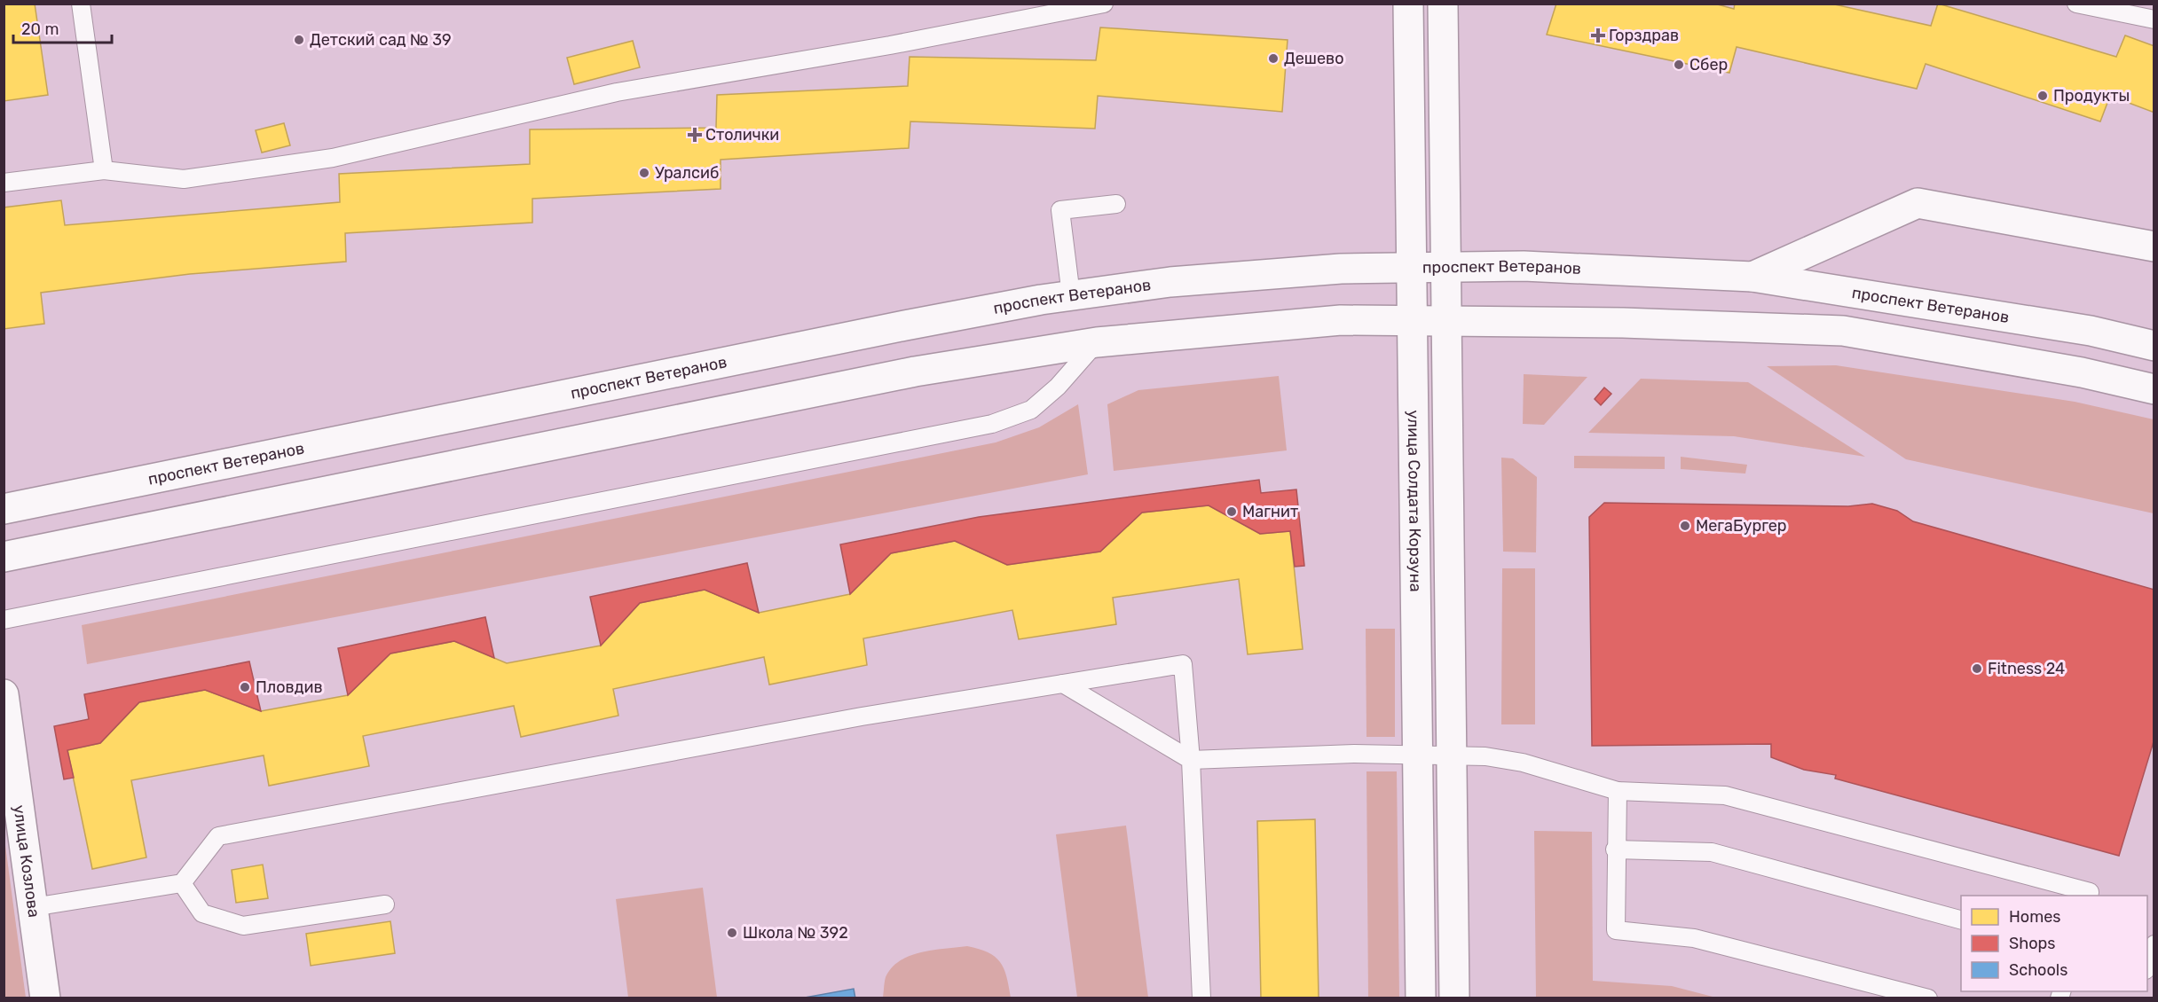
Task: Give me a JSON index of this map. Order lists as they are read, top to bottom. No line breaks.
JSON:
{"streets":{"main road":["проспект Ветеранов","улица Солдата Корзуна","улица Козлова"]},"crossings":[["проспект Ветеранов","улица Солдата Корзуна"]],"places":{"health":["Горздрав","Столички"],"other":["Детский сад № 39","Дешево","Сбер","Продукты","Уралсиб","Магнит","МегаБургер","Fitness 24","Пловдив","Школа № 392"]},"legend":["Homes","Shops","Schools"],"scale_bar":"20 m"}
